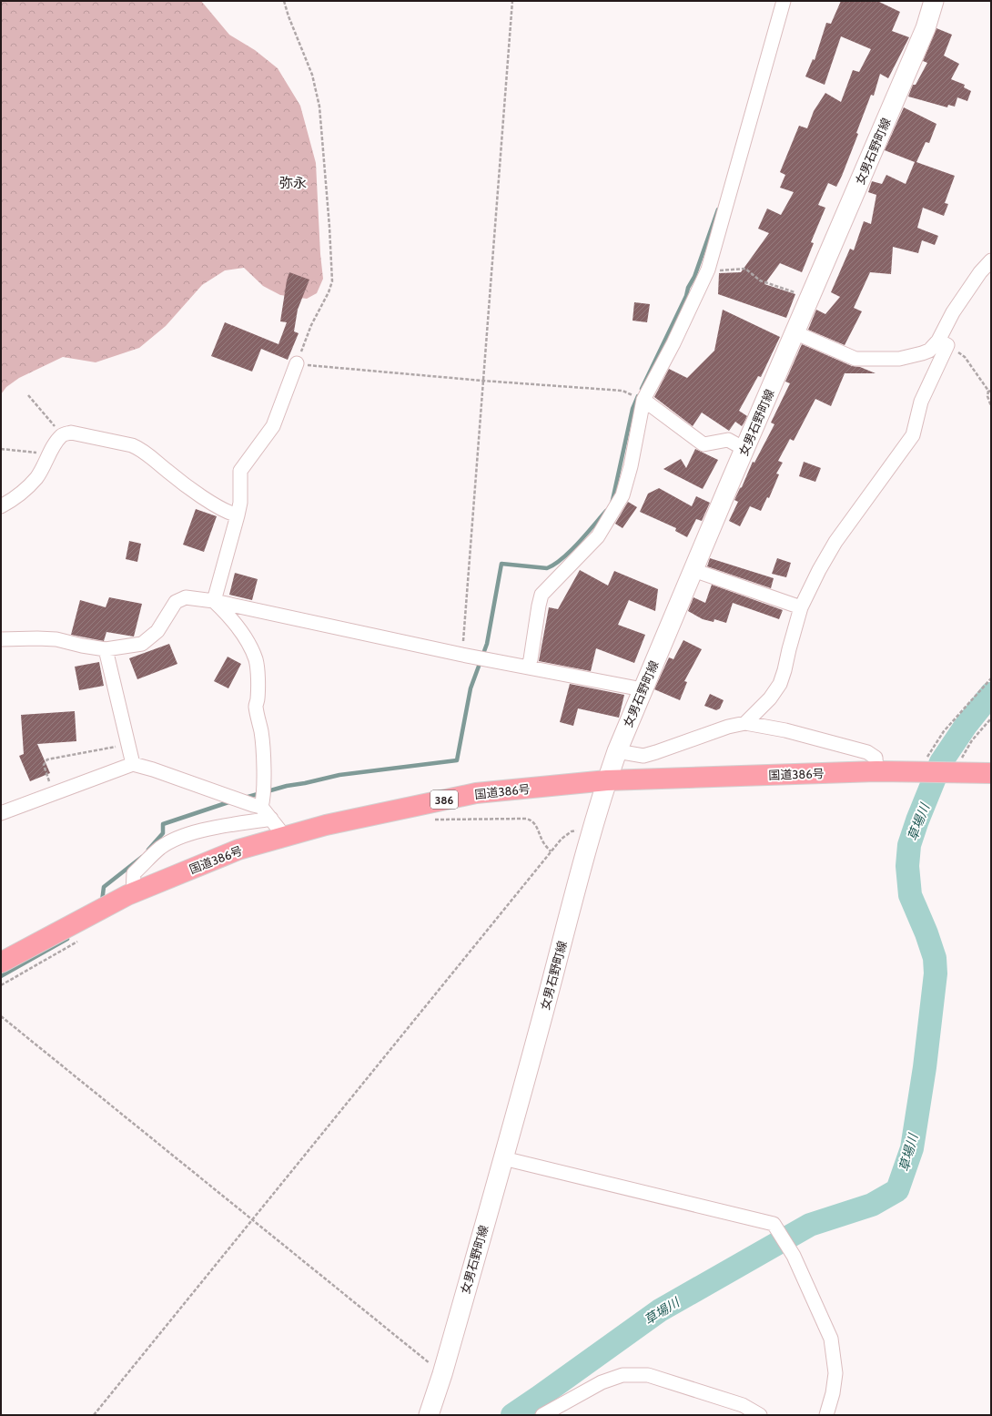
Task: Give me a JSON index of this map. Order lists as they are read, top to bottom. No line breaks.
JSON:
{"streets":{"highway":["国道386号","386"],"main road":["女男石野町線"]},"crossings":[["女男石野町線","国道386号"]],"districts":["弥永"],"water":["草場川"]}
